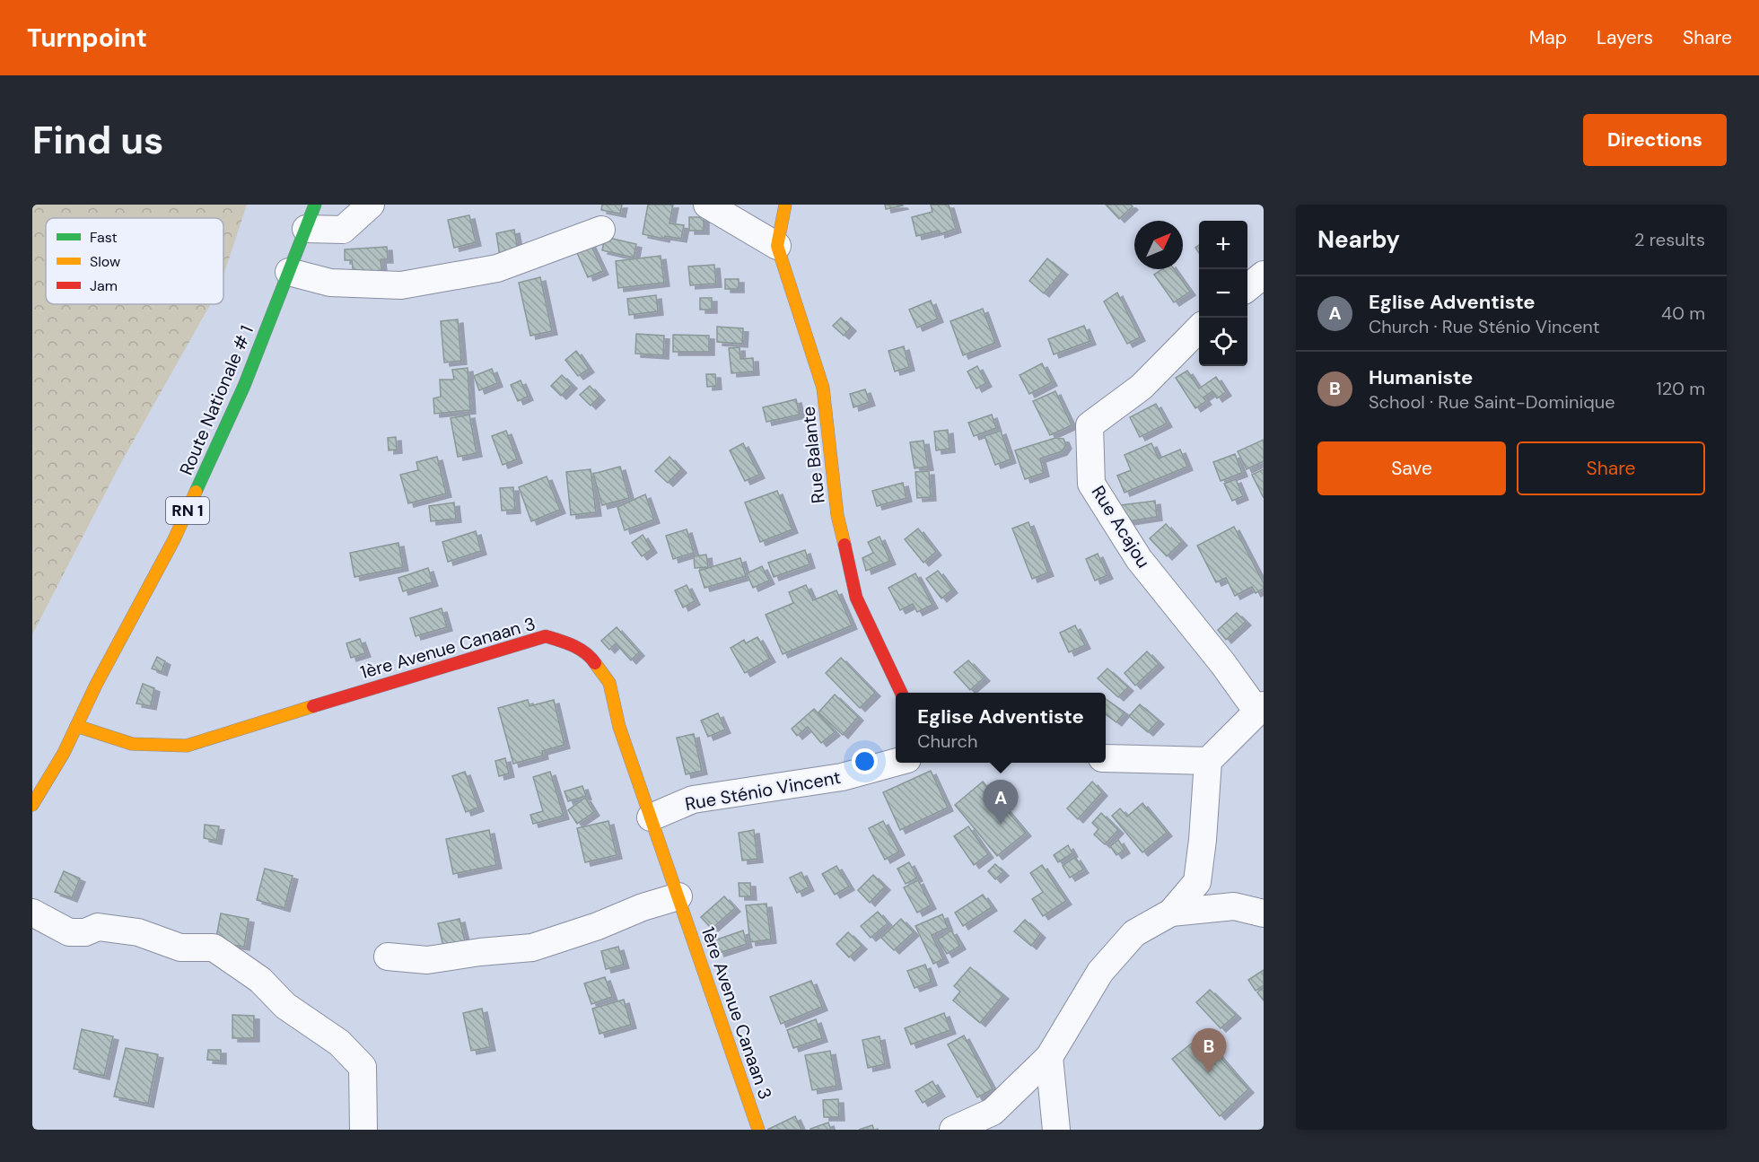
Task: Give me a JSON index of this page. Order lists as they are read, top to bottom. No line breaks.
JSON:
{"streets":{"main road":["Route Nationale # 1","Rue Balante","RN 1","1ère Avenue Canaan 3"],"street":["Rue Acajou","Rue Sténio Vincent"]},"crossings":[["Route Nationale # 1","1ère Avenue Canaan 3"],["1ère Avenue Canaan 3","Rue Sténio Vincent"]],"legend":["Fast","Slow","Jam"],"north":"top right","page":{"header":"Turnpoint","nav":["Map","Layers","Share"],"buttons":["Directions",["Save","Share"]],"title":"Find us","heading":["Nearby","2 results"],"map_buttons":["+","−"],"list":[{"mark":"A","name":"Eglise Adventiste","note":"Church · Rue Sténio Vincent","value":"40 m"},{"mark":"B","name":"Humaniste","note":"School · Rue Saint-Dominique","value":"120 m"}],"popup":["Eglise Adventiste","Church"],"pins":["A","B"]}}
